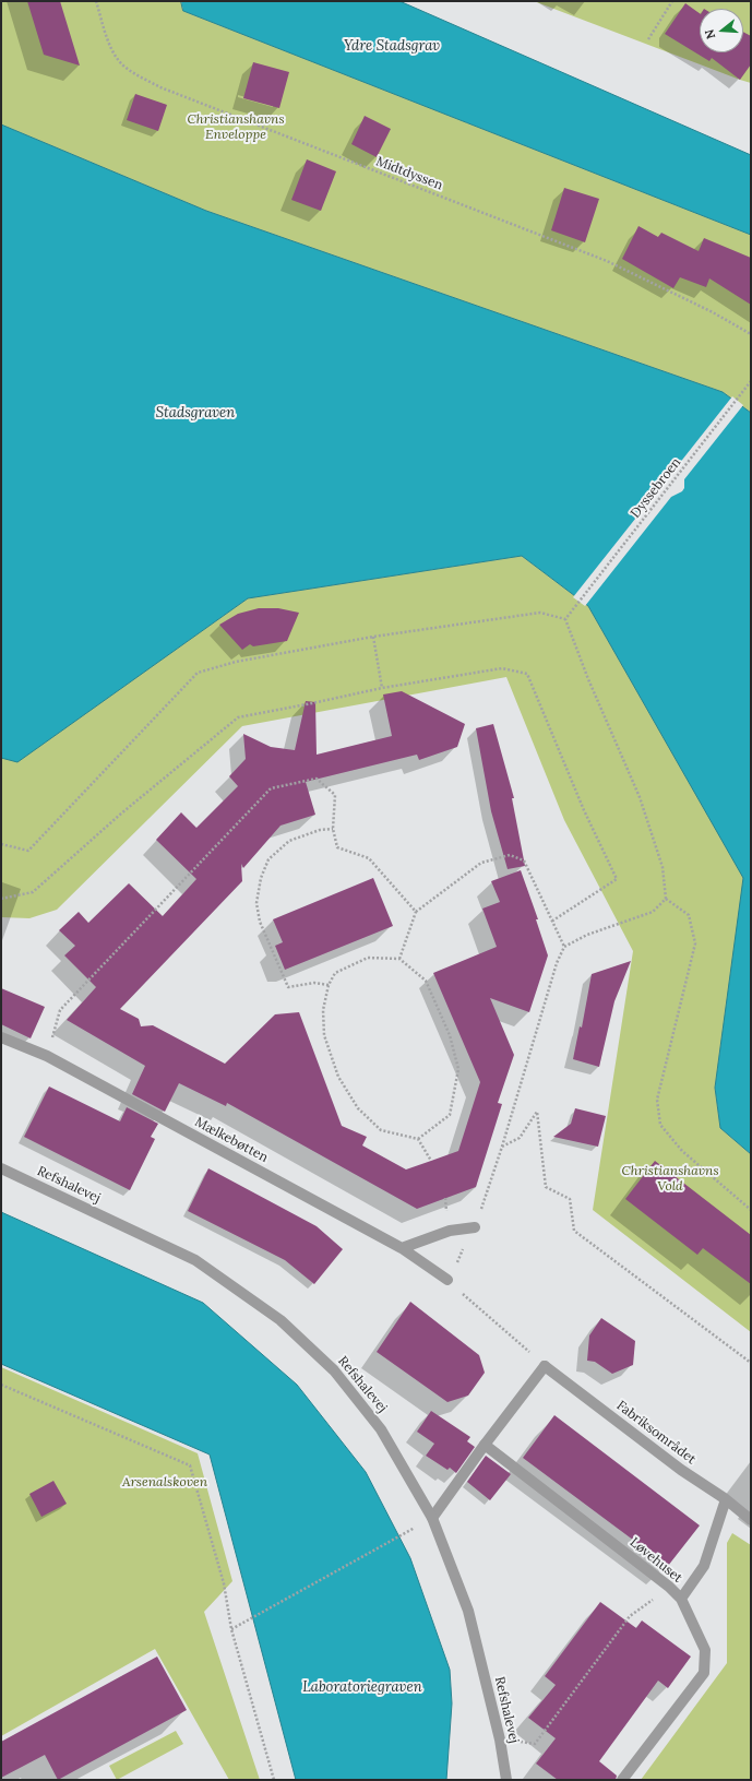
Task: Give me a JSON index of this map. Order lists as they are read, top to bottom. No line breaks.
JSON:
{"streets":{"street":["Mælkebøtten","Refshalevej","Fabriksområdet","Løvehuset"],"path":["Midtdyssen","Dyssebroen"]},"water":["Ydre Stadsgrav","Stadsgraven","Laboratoriegraven"],"parks":["Christianshavns Enveloppe","Christianshavns Vold","Arsenalskoven"],"north":"left"}
